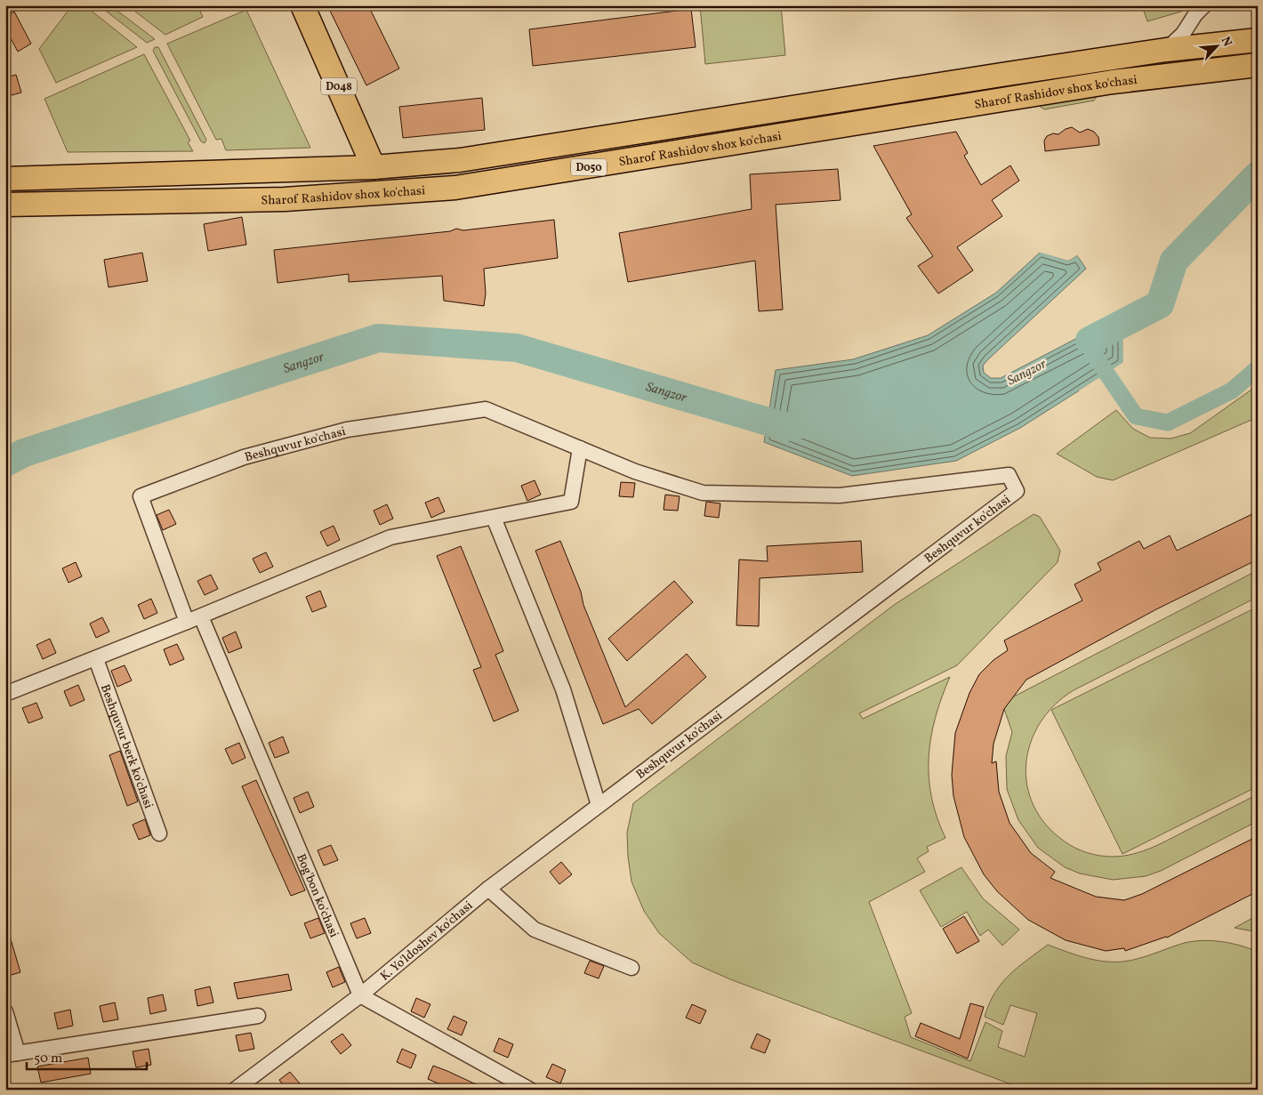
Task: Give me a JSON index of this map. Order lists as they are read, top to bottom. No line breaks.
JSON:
{"streets":{"main road":["D048","Sharof Rashidov shox ko'chasi","D050"],"street":["Beshquvur ko'chasi","Beshquvur berk ko'chasi","Bog'bon ko'chasi","K. Yo'ldoshev ko'chasi"]},"crossings":[["D048","Sharof Rashidov shox ko'chasi"],["Beshquvur ko'chasi","K. Yo'ldoshev ko'chasi"],["Bog'bon ko'chasi","K. Yo'ldoshev ko'chasi"]],"water":["Sangzor"],"scale_bar":"50 m","north":"top right"}
